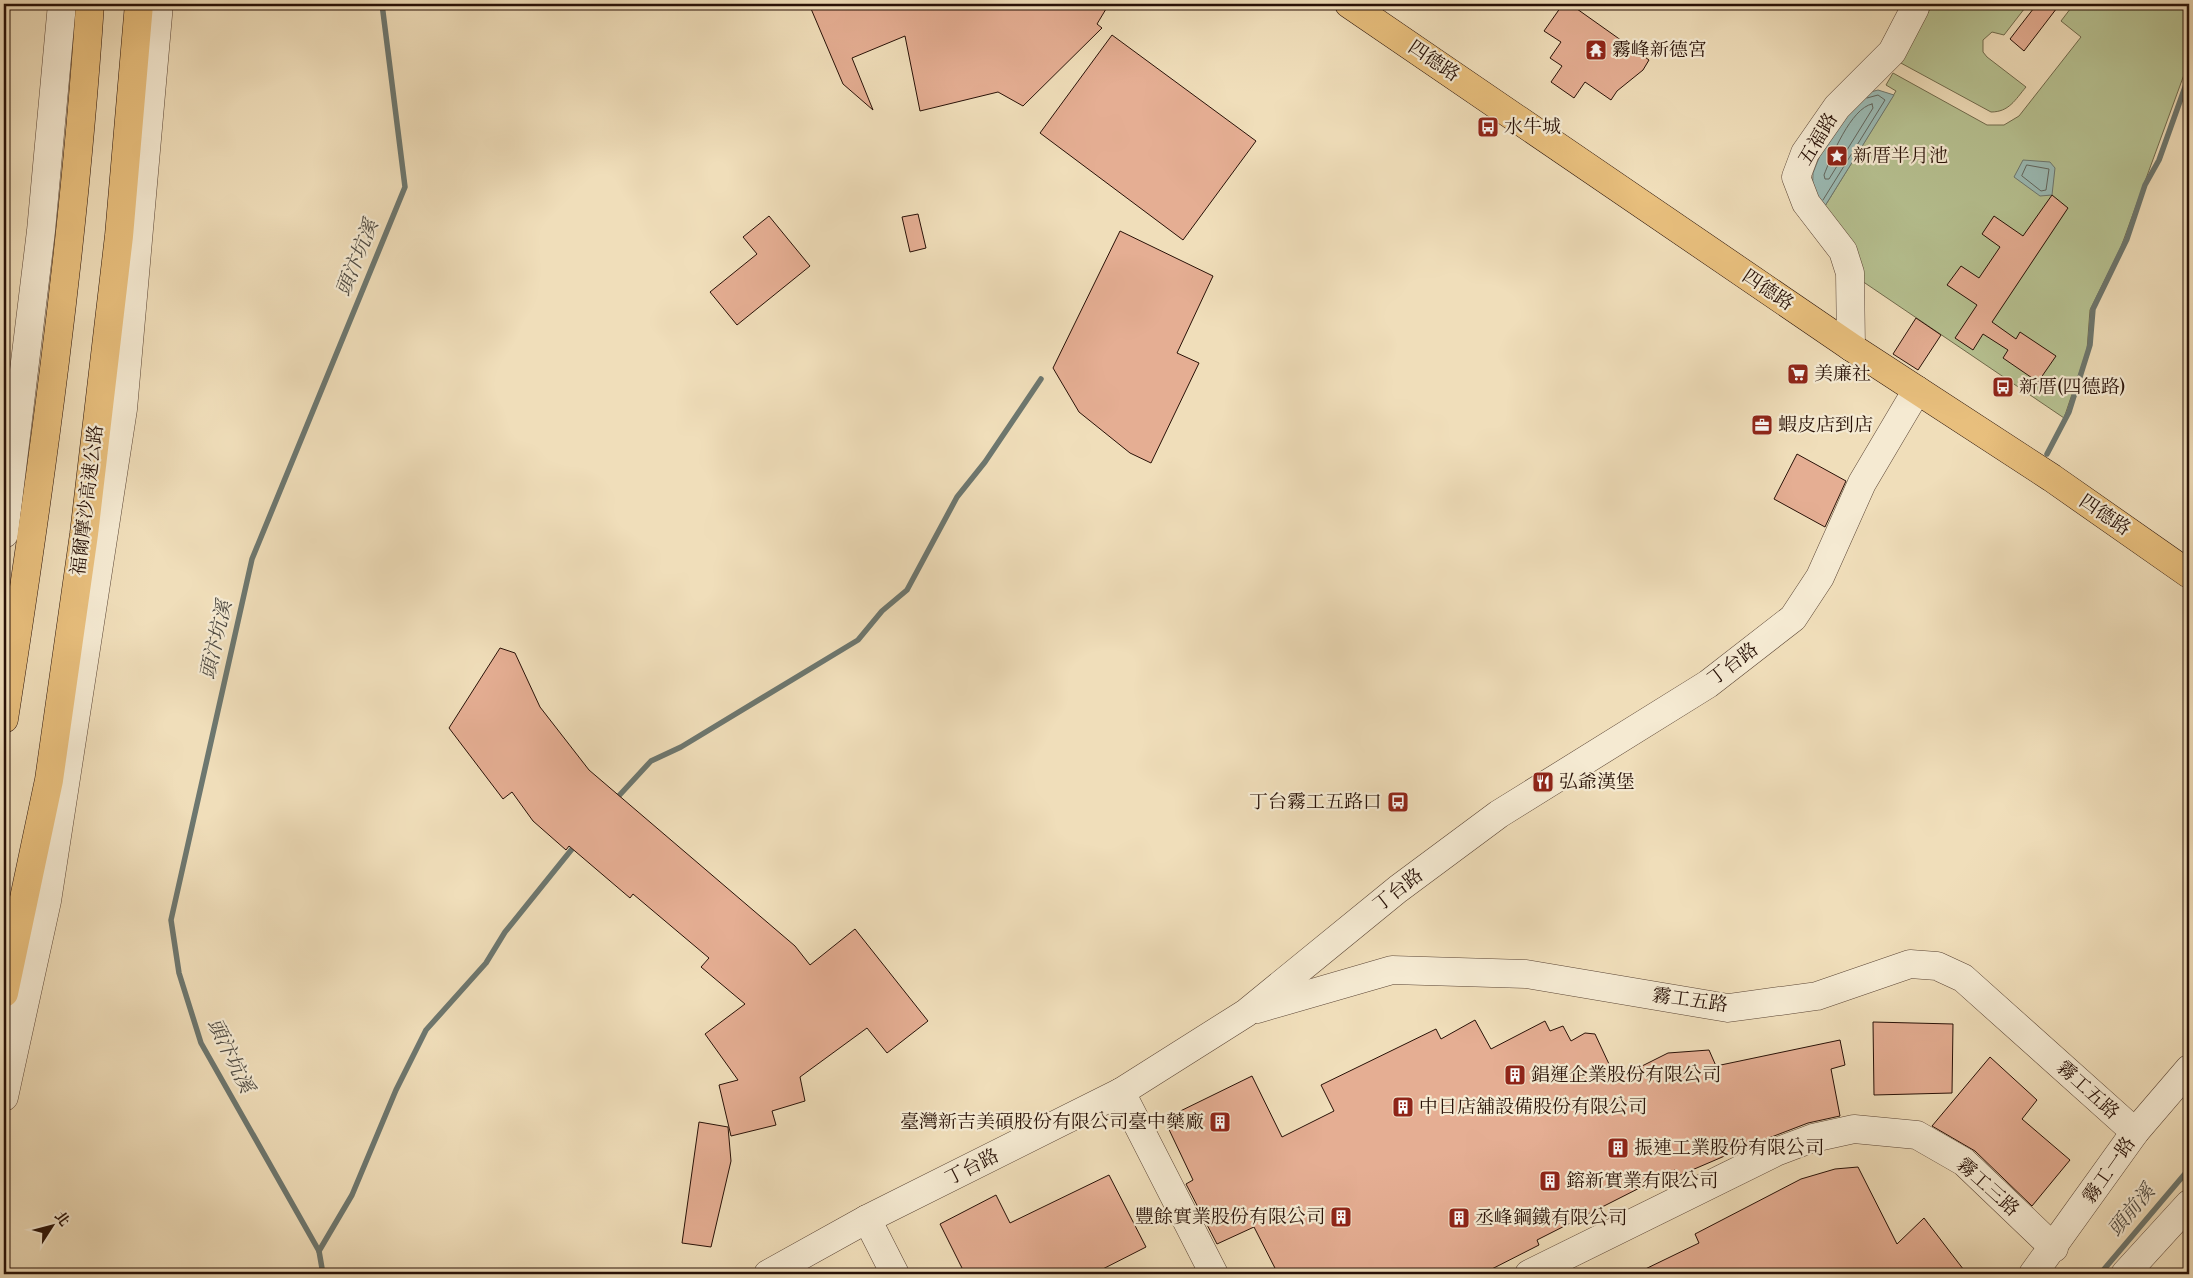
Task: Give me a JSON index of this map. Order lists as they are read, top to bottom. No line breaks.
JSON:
{"streets":{"main road":["四德路","福爾摩沙高速公路"],"street":["五福路","丁台路","霧工五路","霧工一路","霧工三路"]},"crossings":[["四德路","五福路"],["四德路","丁台路"],["丁台路","霧工五路"],["霧工五路","霧工一路"],["霧工一路","霧工三路"]],"water":["頭汴坑溪","頭前溪"],"places":{"temple":["霧峰新德宮"],"bus stop":["水牛城","新厝(四德路)","丁台霧工五路口"],"place":["新厝半月池"],"supermarket":["美廉社"],"office":["蝦皮店到店"],"restaurant":["弘爺漢堡"],"building":["錩運企業股份有限公司","中日店舖設備股份有限公司","臺灣新吉美碩股份有限公司臺中藥廠","振連工業股份有限公司","鎔新實業有限公司","豐餘實業股份有限公司","丞峰鋼鐵有限公司"]},"north":"top right"}
